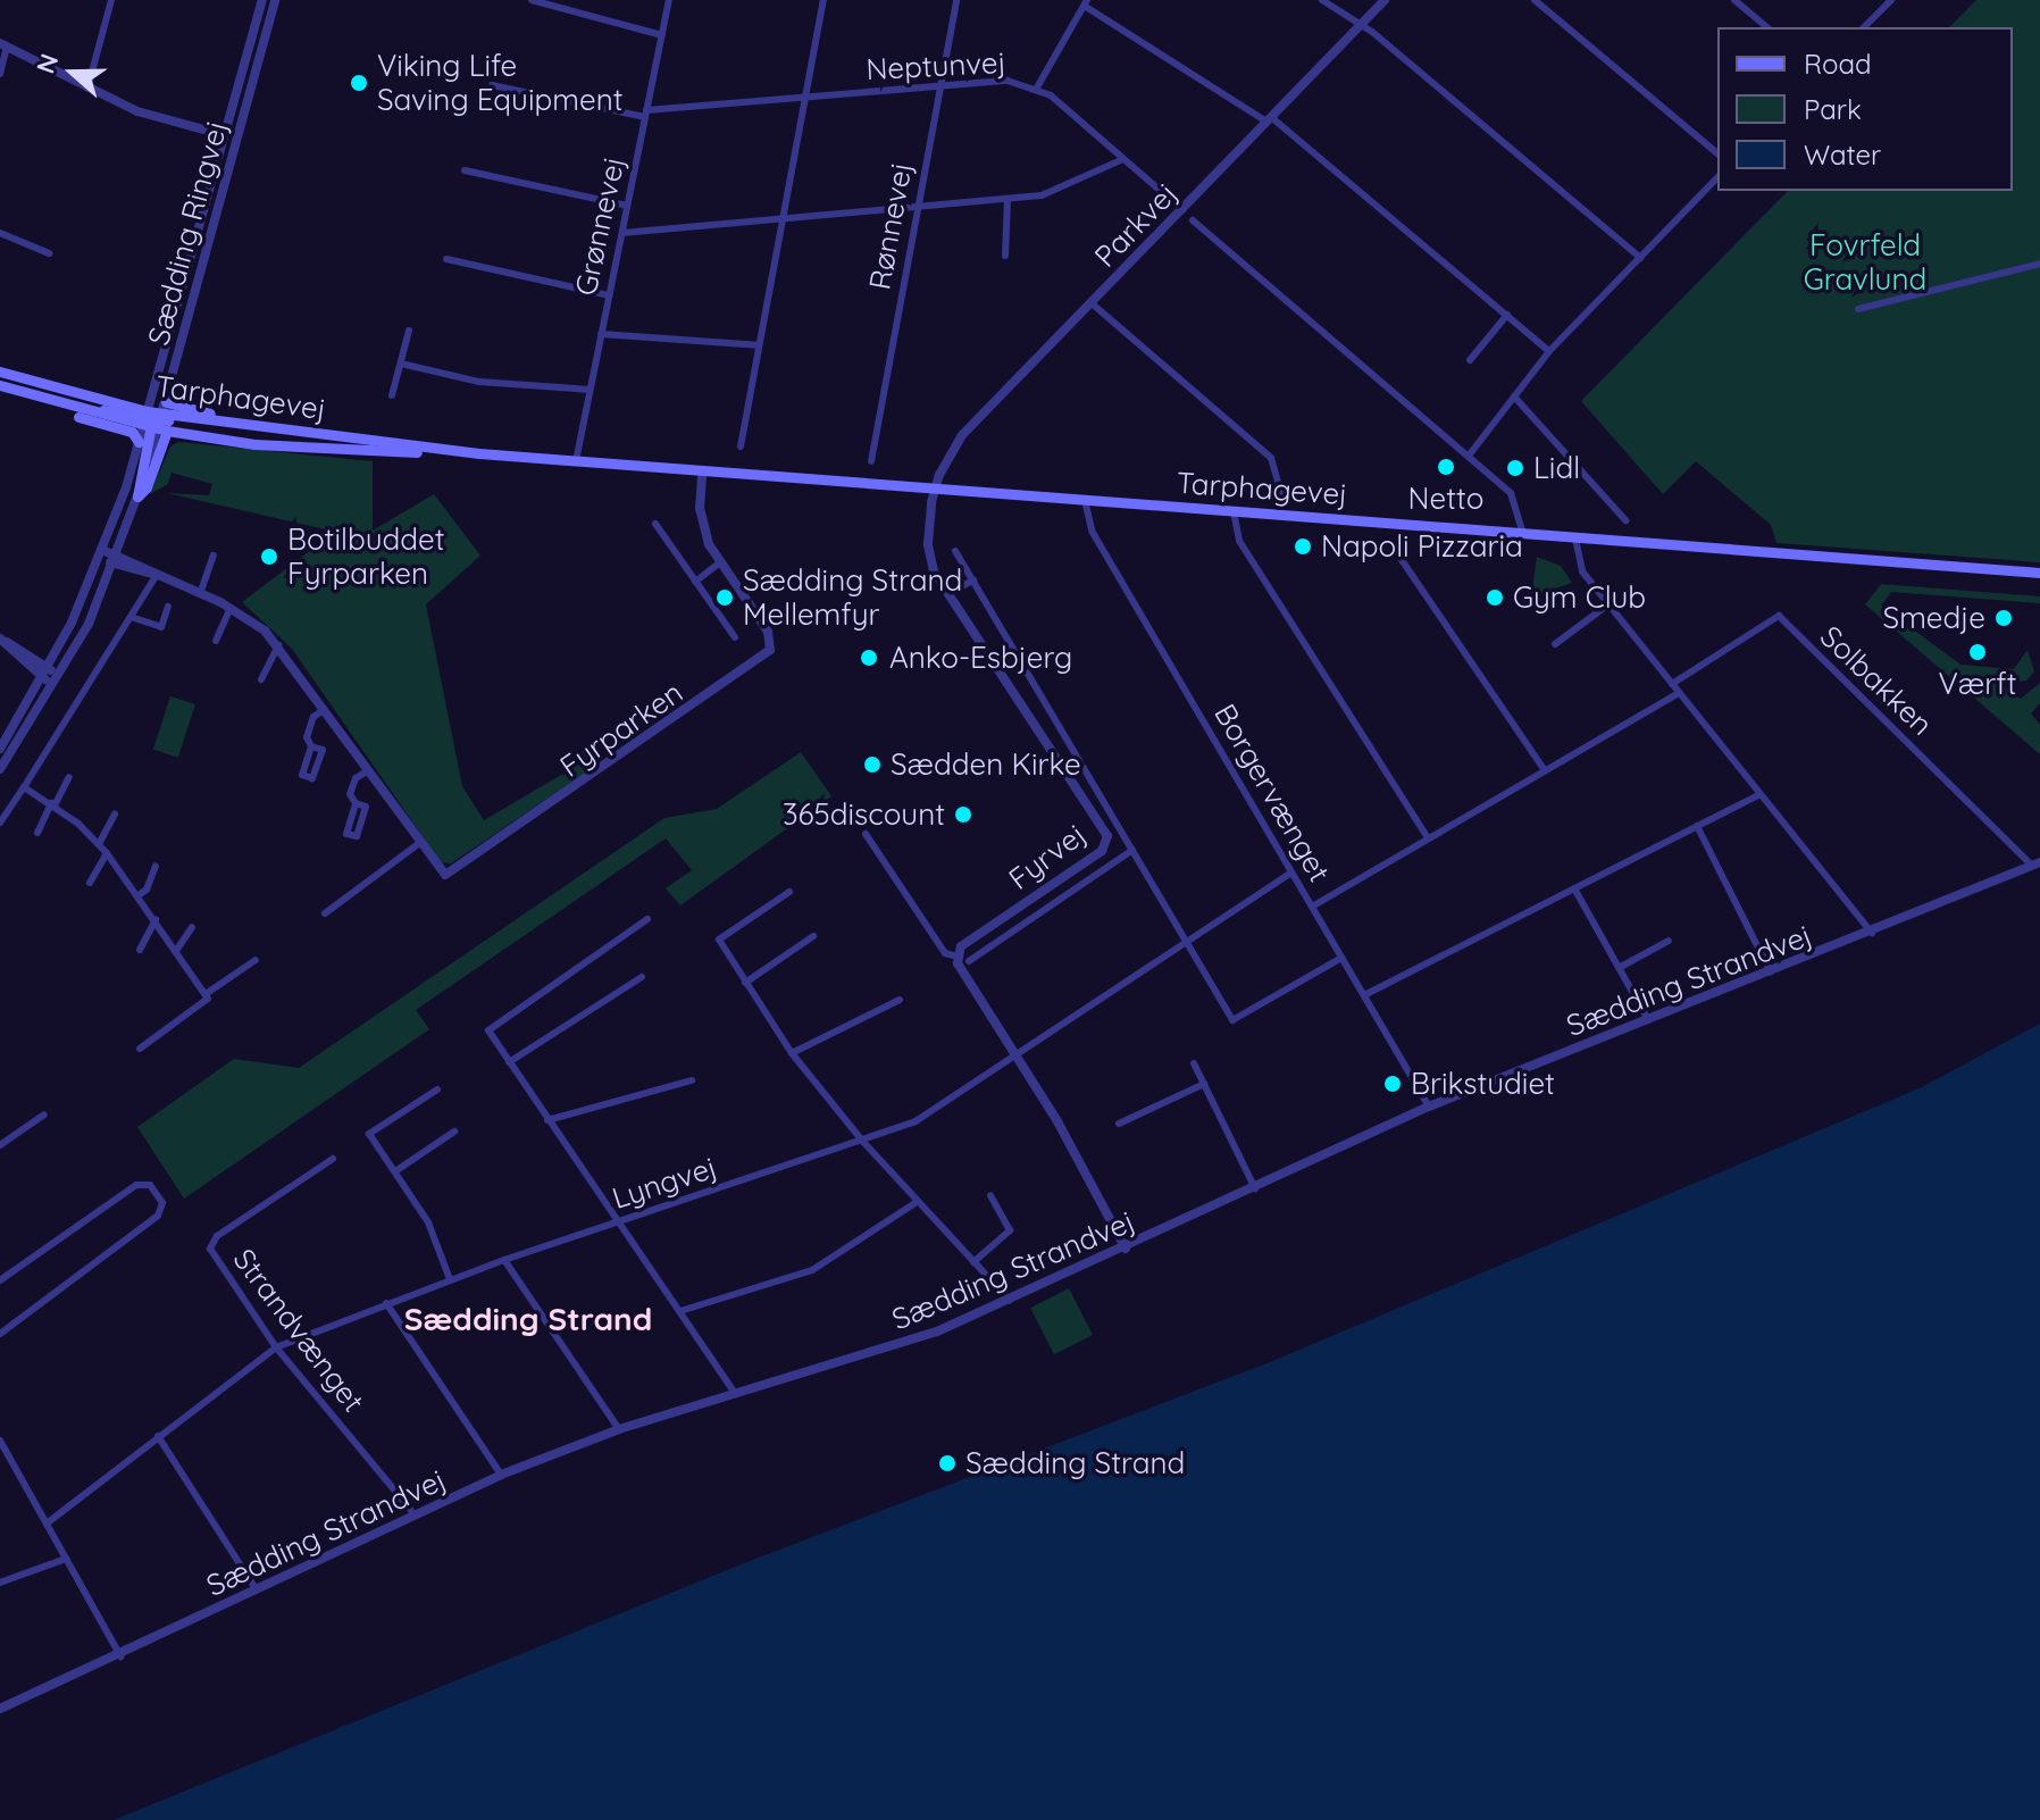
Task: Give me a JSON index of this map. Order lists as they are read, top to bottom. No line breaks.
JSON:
{"streets":{"main road":["Tarphagevej"],"street":["Neptunvej","Parkvej","Grønnevej","Rønnevej","Sædding Ringvej","Solbakken","Fyrparken","Borgervænget","Fyrvej","Sædding Strandvej","Lyngvej","Strandvænget"]},"crossings":[["Neptunvej","Parkvej"],["Neptunvej","Grønnevej"],["Neptunvej","Rønnevej"],["Parkvej","Tarphagevej"],["Parkvej","Fyrvej"],["Grønnevej","Tarphagevej"],["Sædding Ringvej","Tarphagevej"],["Sædding Ringvej","Fyrparken"],["Tarphagevej","Fyrparken"],["Tarphagevej","Borgervænget"],["Tarphagevej","Fyrvej"],["Solbakken","Sædding Strandvej"],["Borgervænget","Sædding Strandvej"],["Borgervænget","Lyngvej"],["Sædding Strandvej","Strandvænget"],["Lyngvej","Strandvænget"]],"districts":["Sædding Strand"],"parks":["Fovrfeld Gravlund"],"places":["Viking Life Saving Equipment","Netto","Lidl","Napoli Pizzaria","Botilbuddet Fyrparken","Sædding Strand Mellemfyr","Gym Club","Smedje","Værft","Anko-Esbjerg","Sædden Kirke","365discount","Brikstudiet","Sædding Strand"],"legend":["Road","Park","Water"],"north":"left"}
